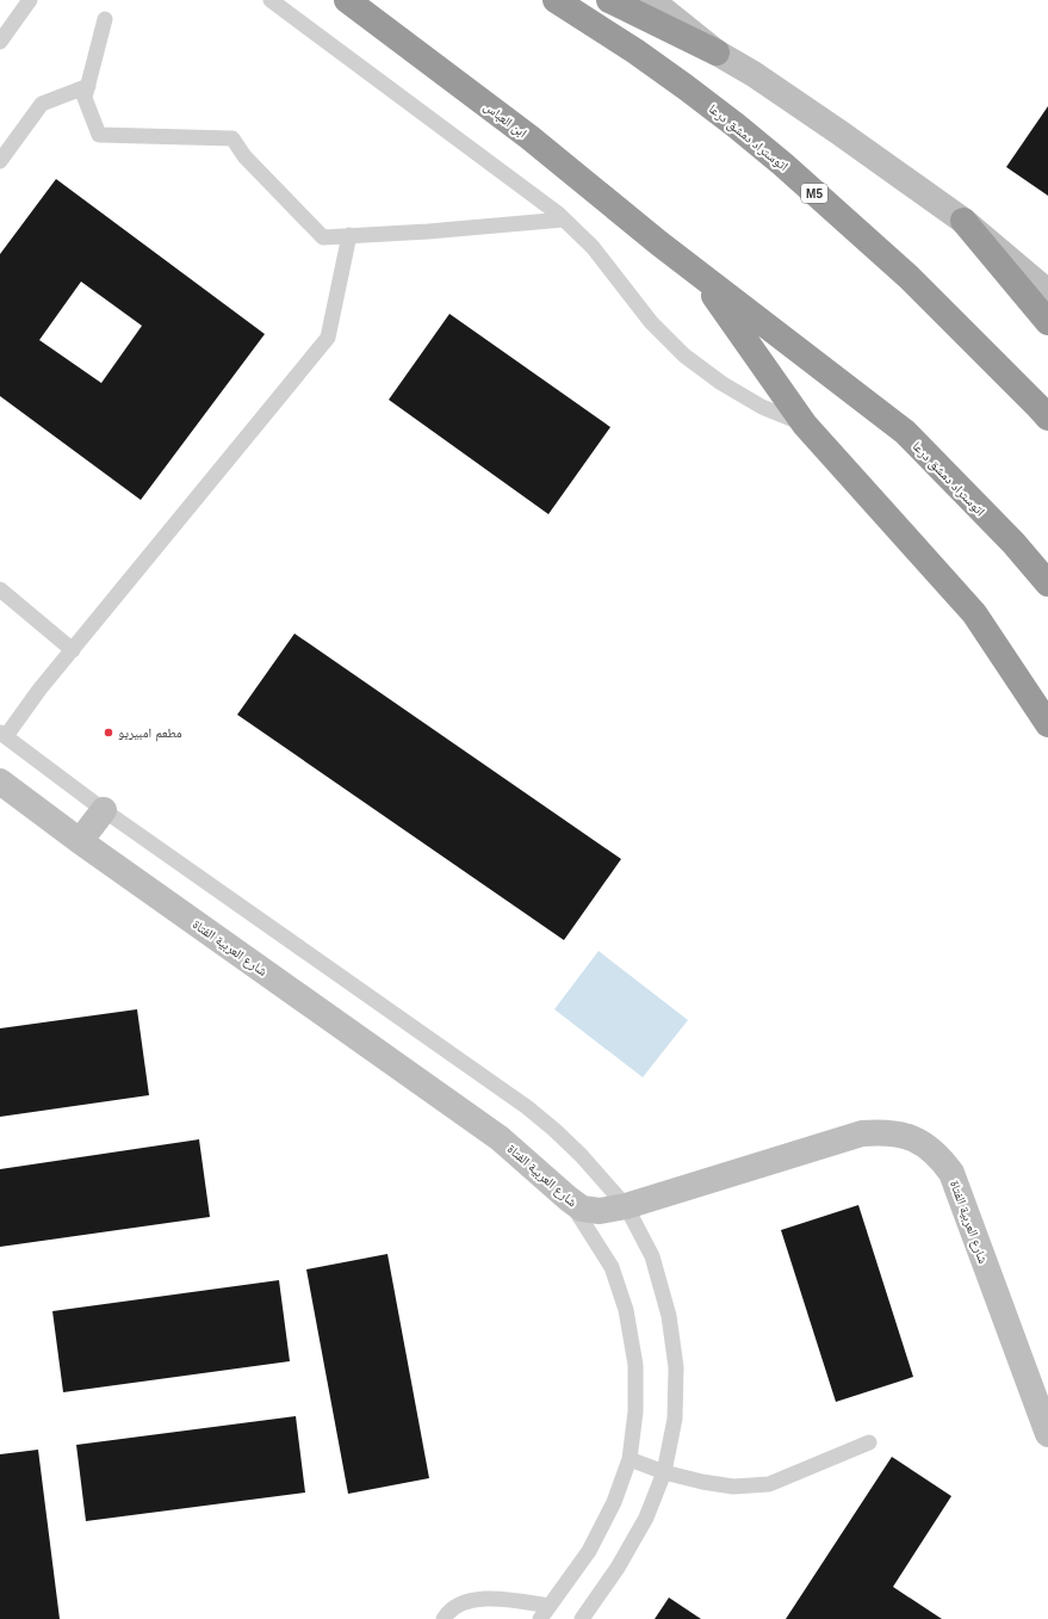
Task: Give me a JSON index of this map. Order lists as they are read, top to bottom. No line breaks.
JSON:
{"streets":{"highway":["ابن العباس","اتوستراد دمشق درعا","M5"],"street":["شارع العربية الفتاة"]},"crossings":[["ابن العباس","اتوستراد دمشق درعا"]],"places":["مطعم امبيريو"]}
